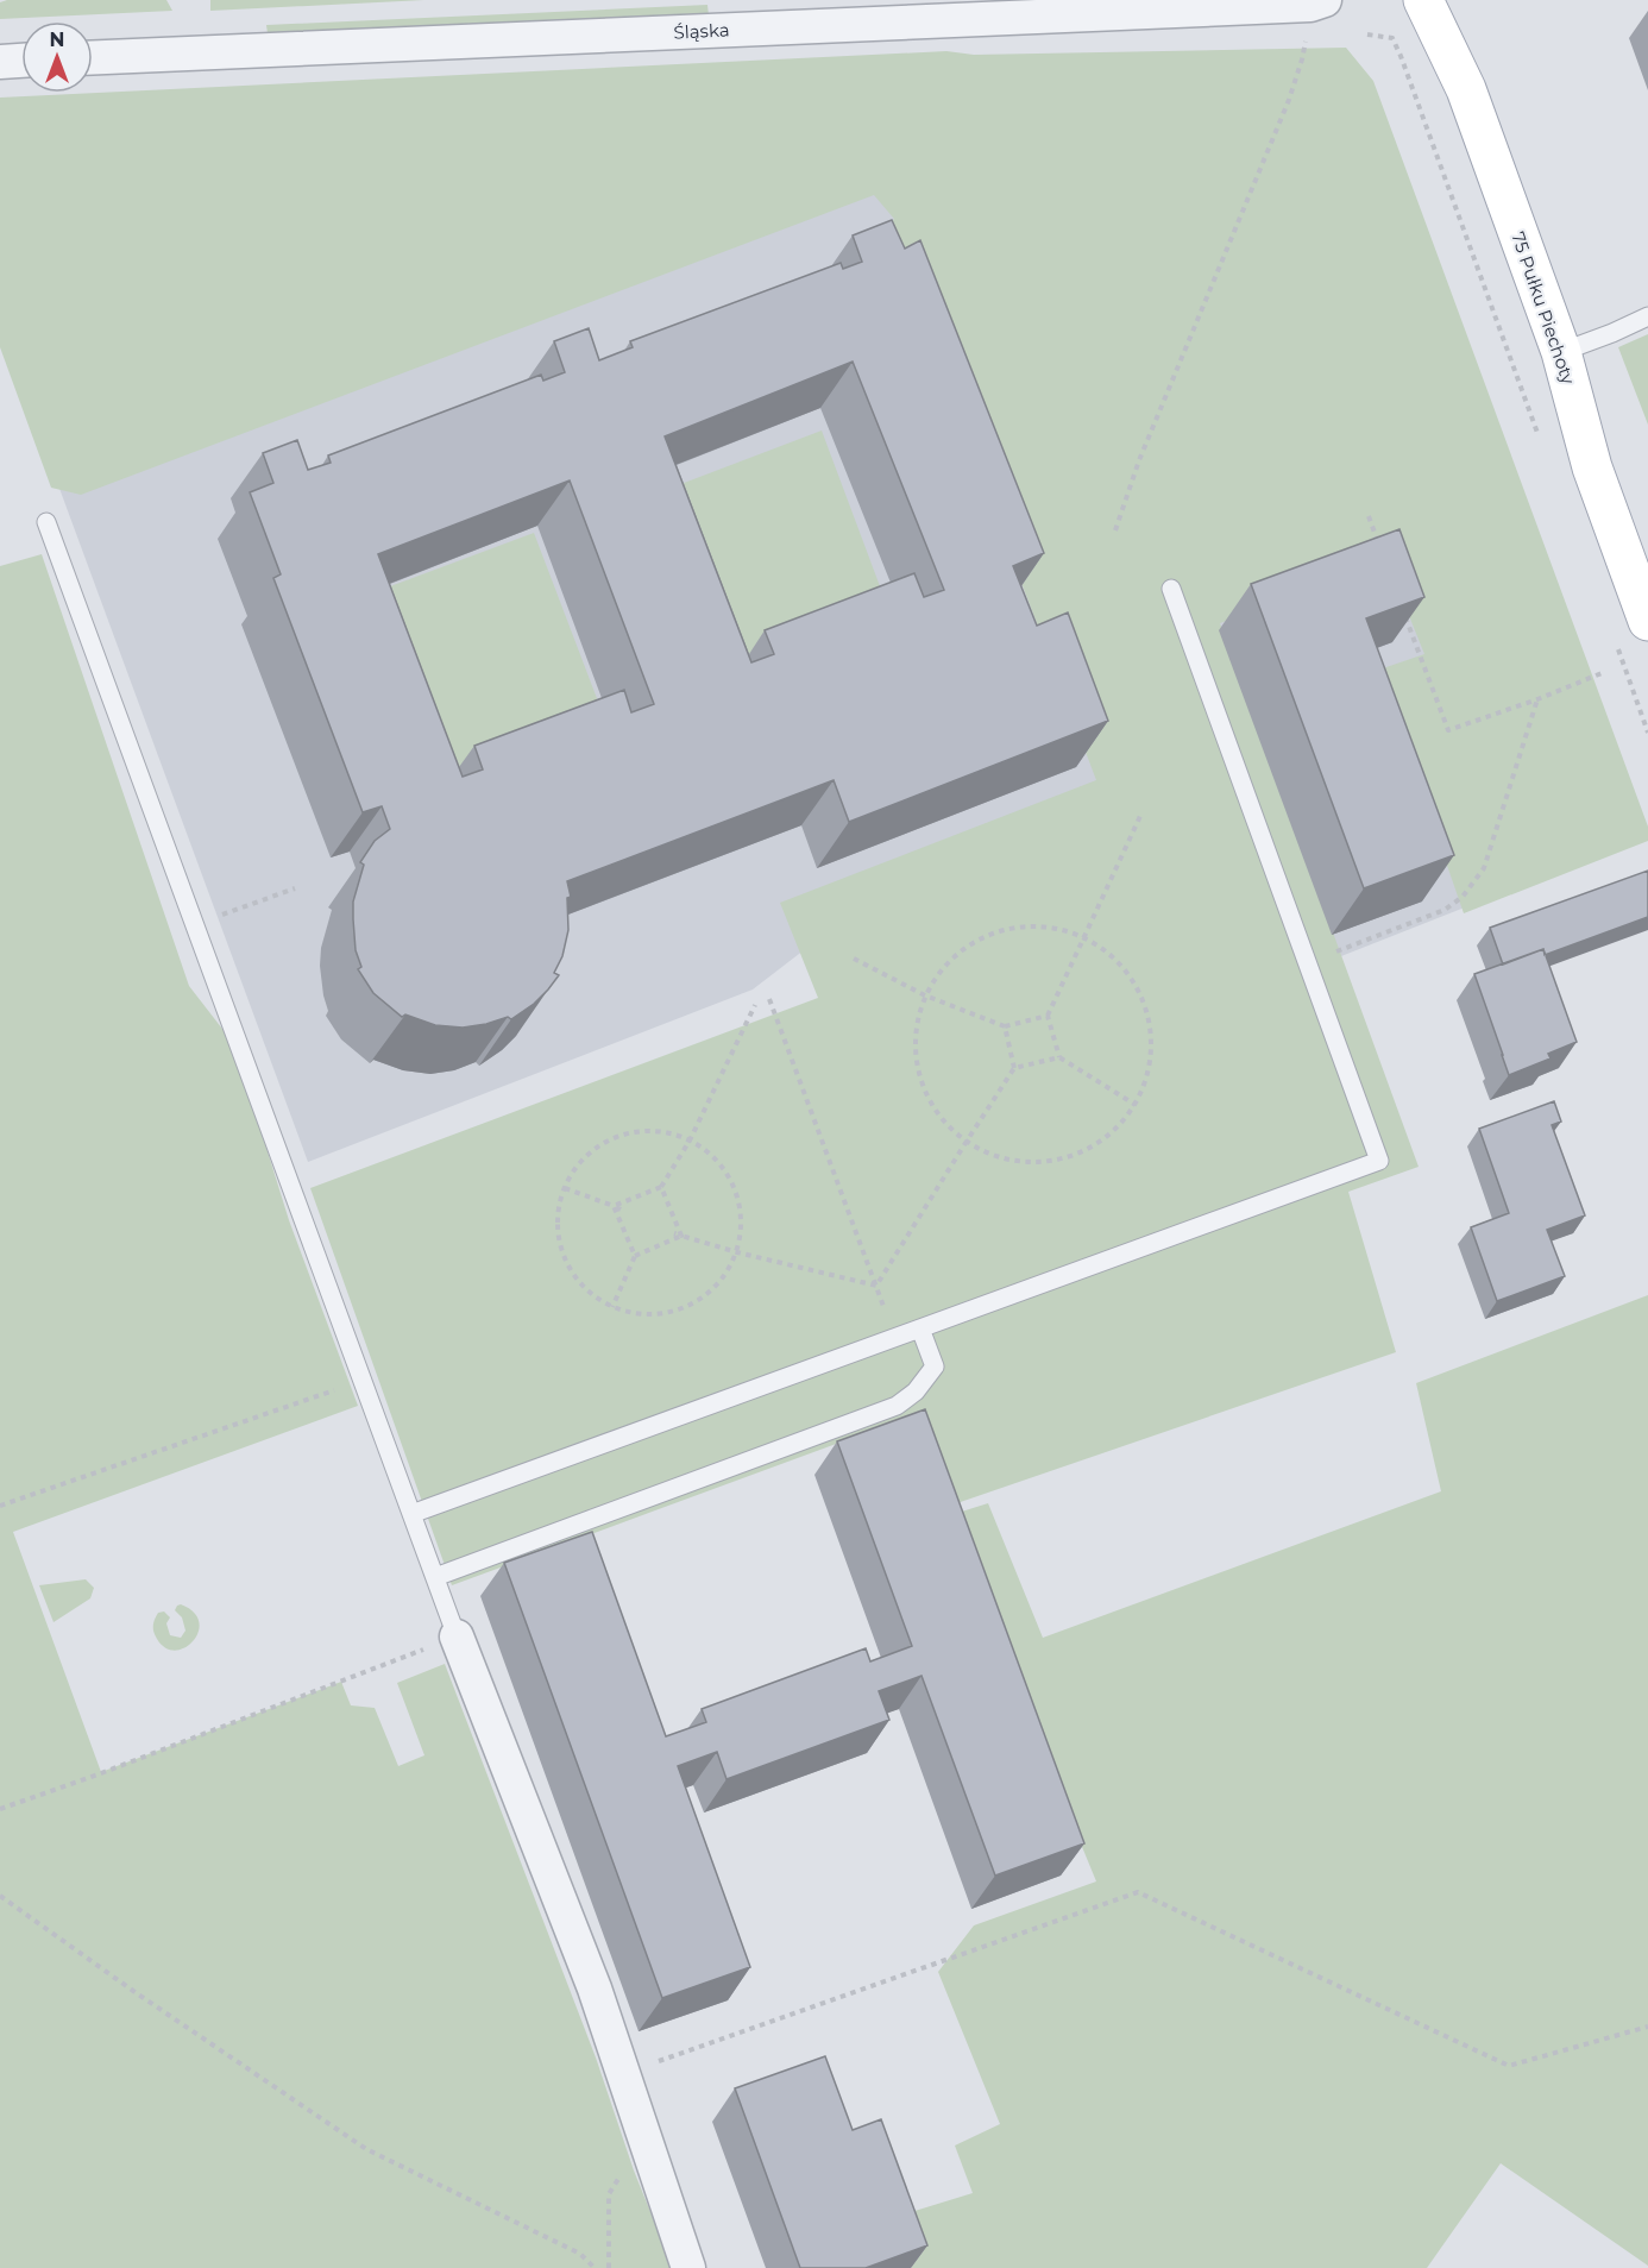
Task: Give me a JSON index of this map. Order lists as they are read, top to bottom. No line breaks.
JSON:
{"streets":{"main road":["75 Pułku Piechoty"],"street":["Śląska"]},"north":"top"}
